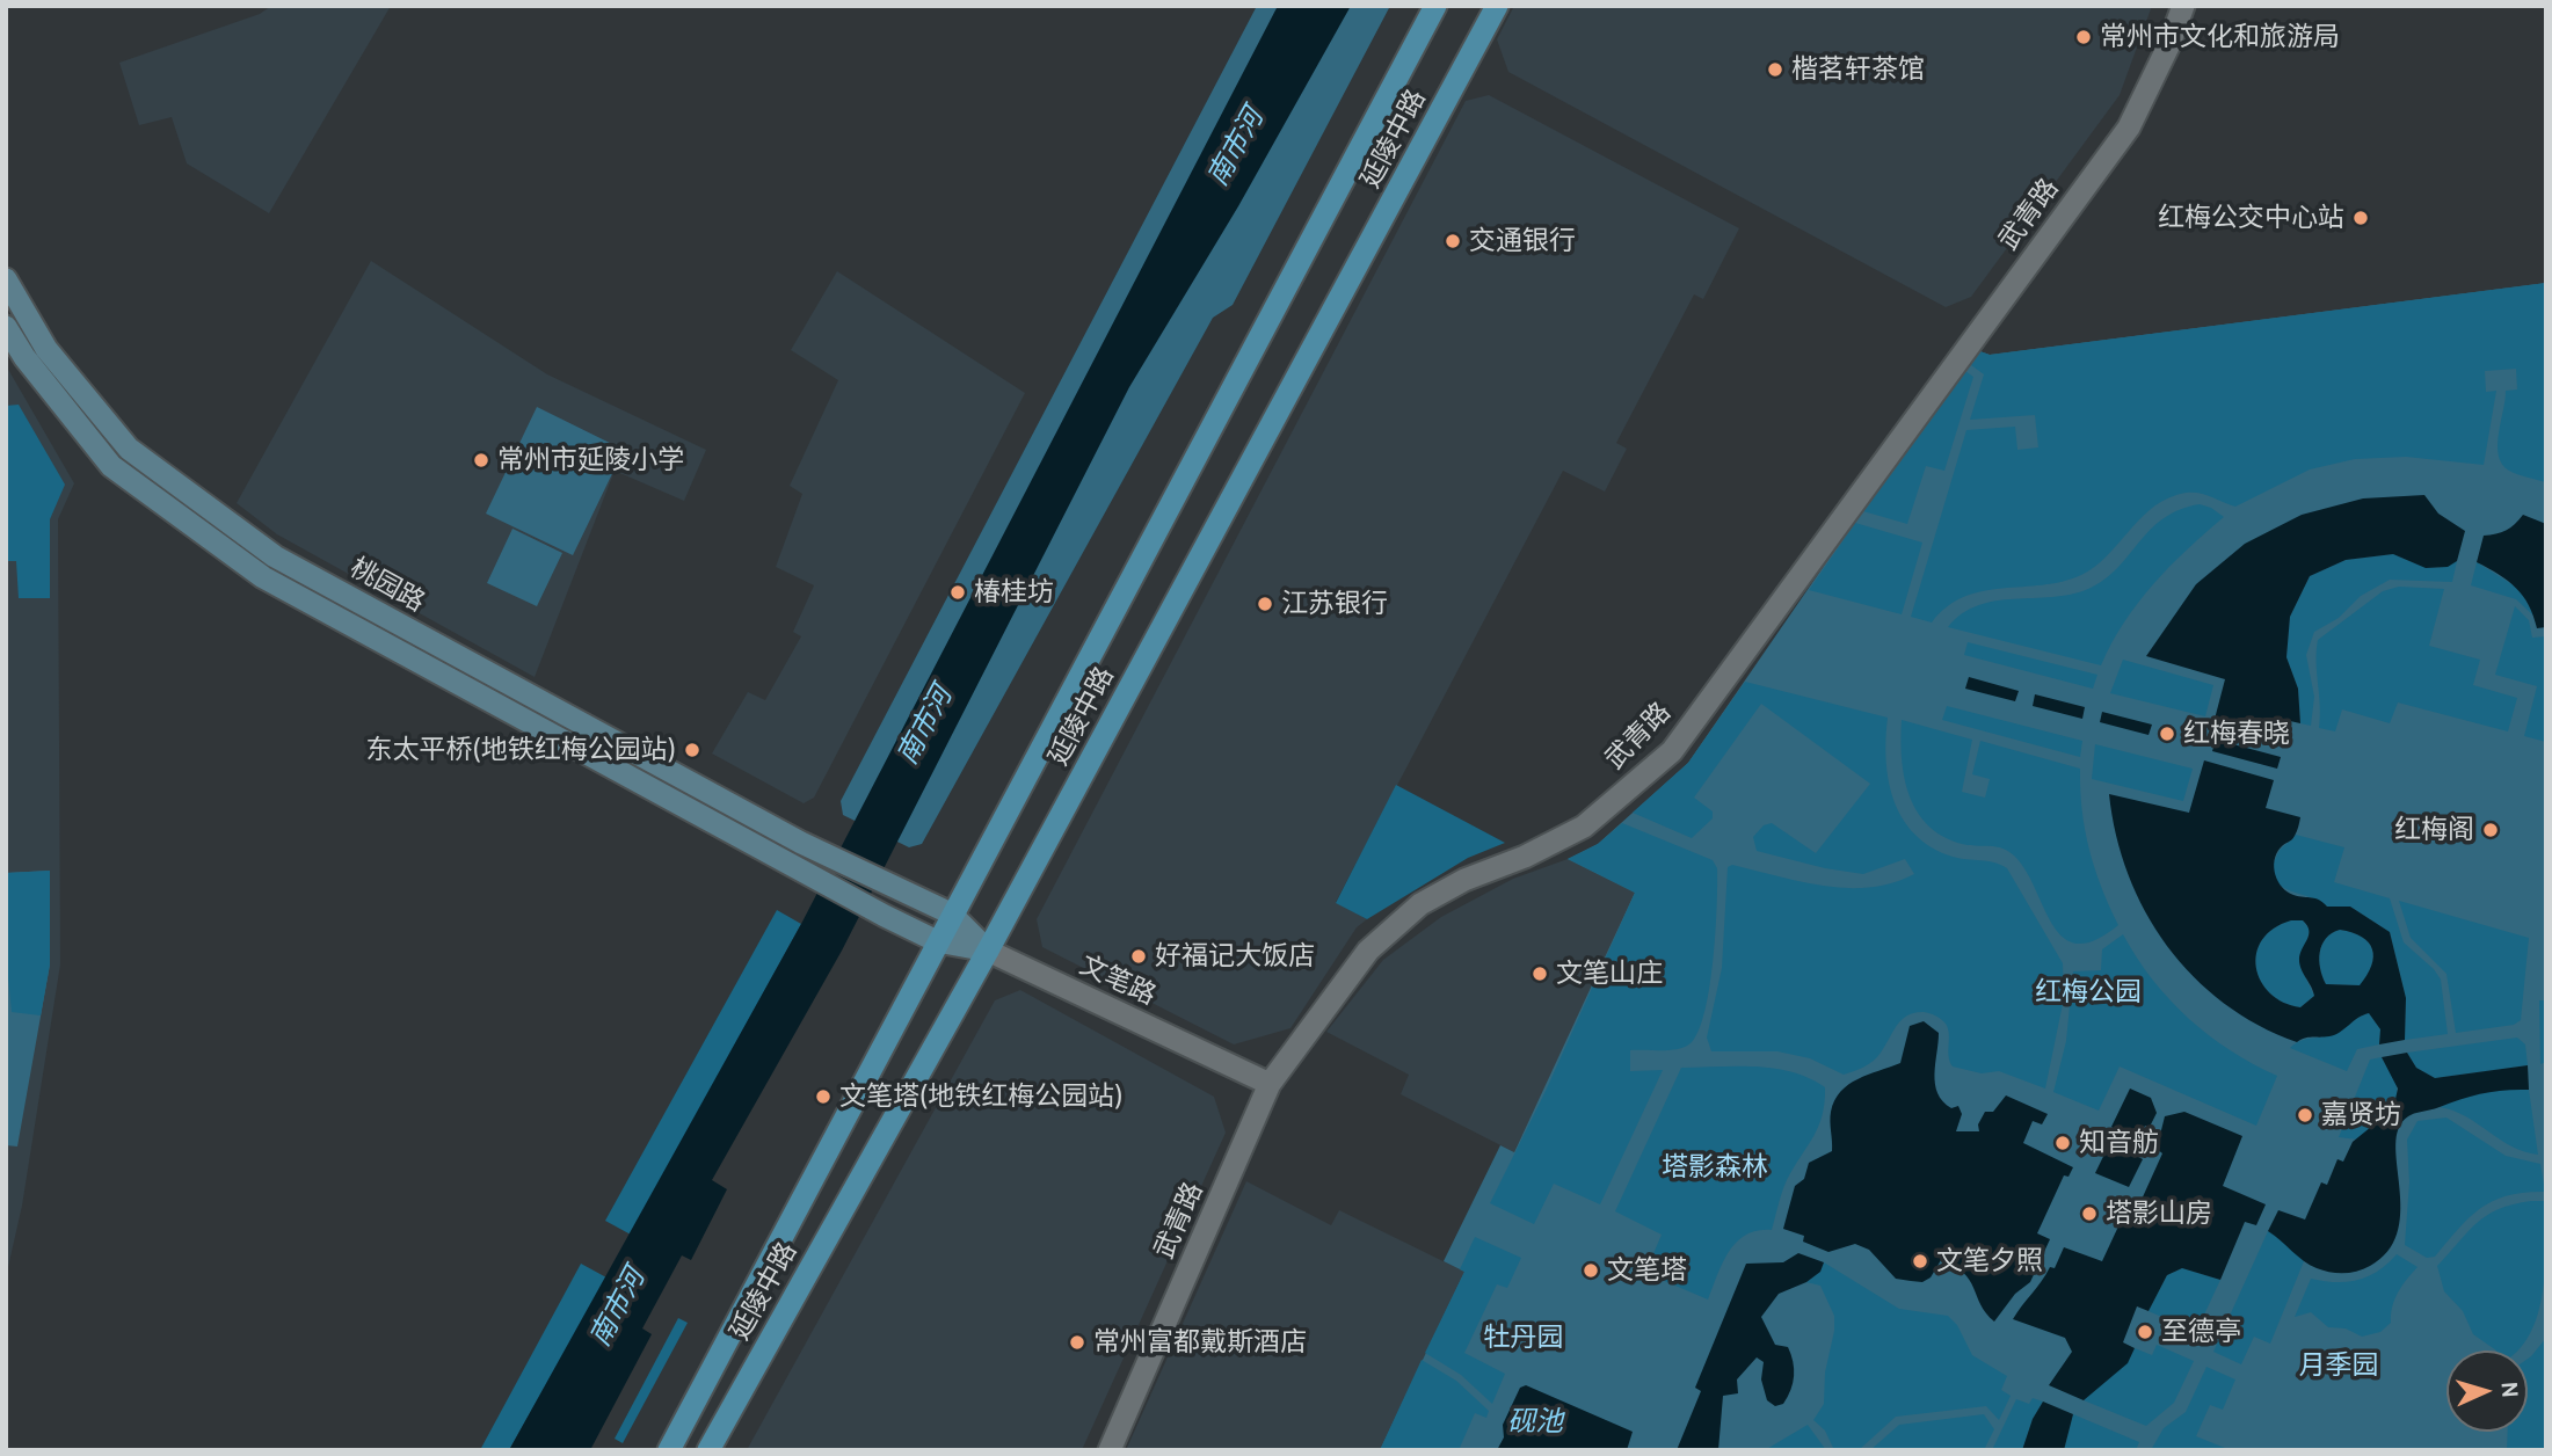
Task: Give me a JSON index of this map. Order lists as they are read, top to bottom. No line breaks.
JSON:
{"streets":{"main road":["延陵中路","桃园路","文笔路"],"street":["武青路"]},"crossings":[["延陵中路","桃园路"],["延陵中路","文笔路"],["武青路","文笔路"],["桃园路","文笔路"]],"water":["南市河","砚池"],"parks":["红梅公园","塔影森林","牡丹园","月季园"],"places":["常州市文化和旅游局","楷茗轩茶馆","红梅公交中心站","交通银行","常州市延陵小学","椿桂坊","江苏银行","红梅春晓","东太平桥(地铁红梅公园站)","红梅阁","好福记大饭店","文笔山庄","文笔塔(地铁红梅公园站)","嘉贤坊","知音舫","塔影山房","文笔夕照","文笔塔","至德亭","常州富都戴斯酒店"],"north":"right"}
